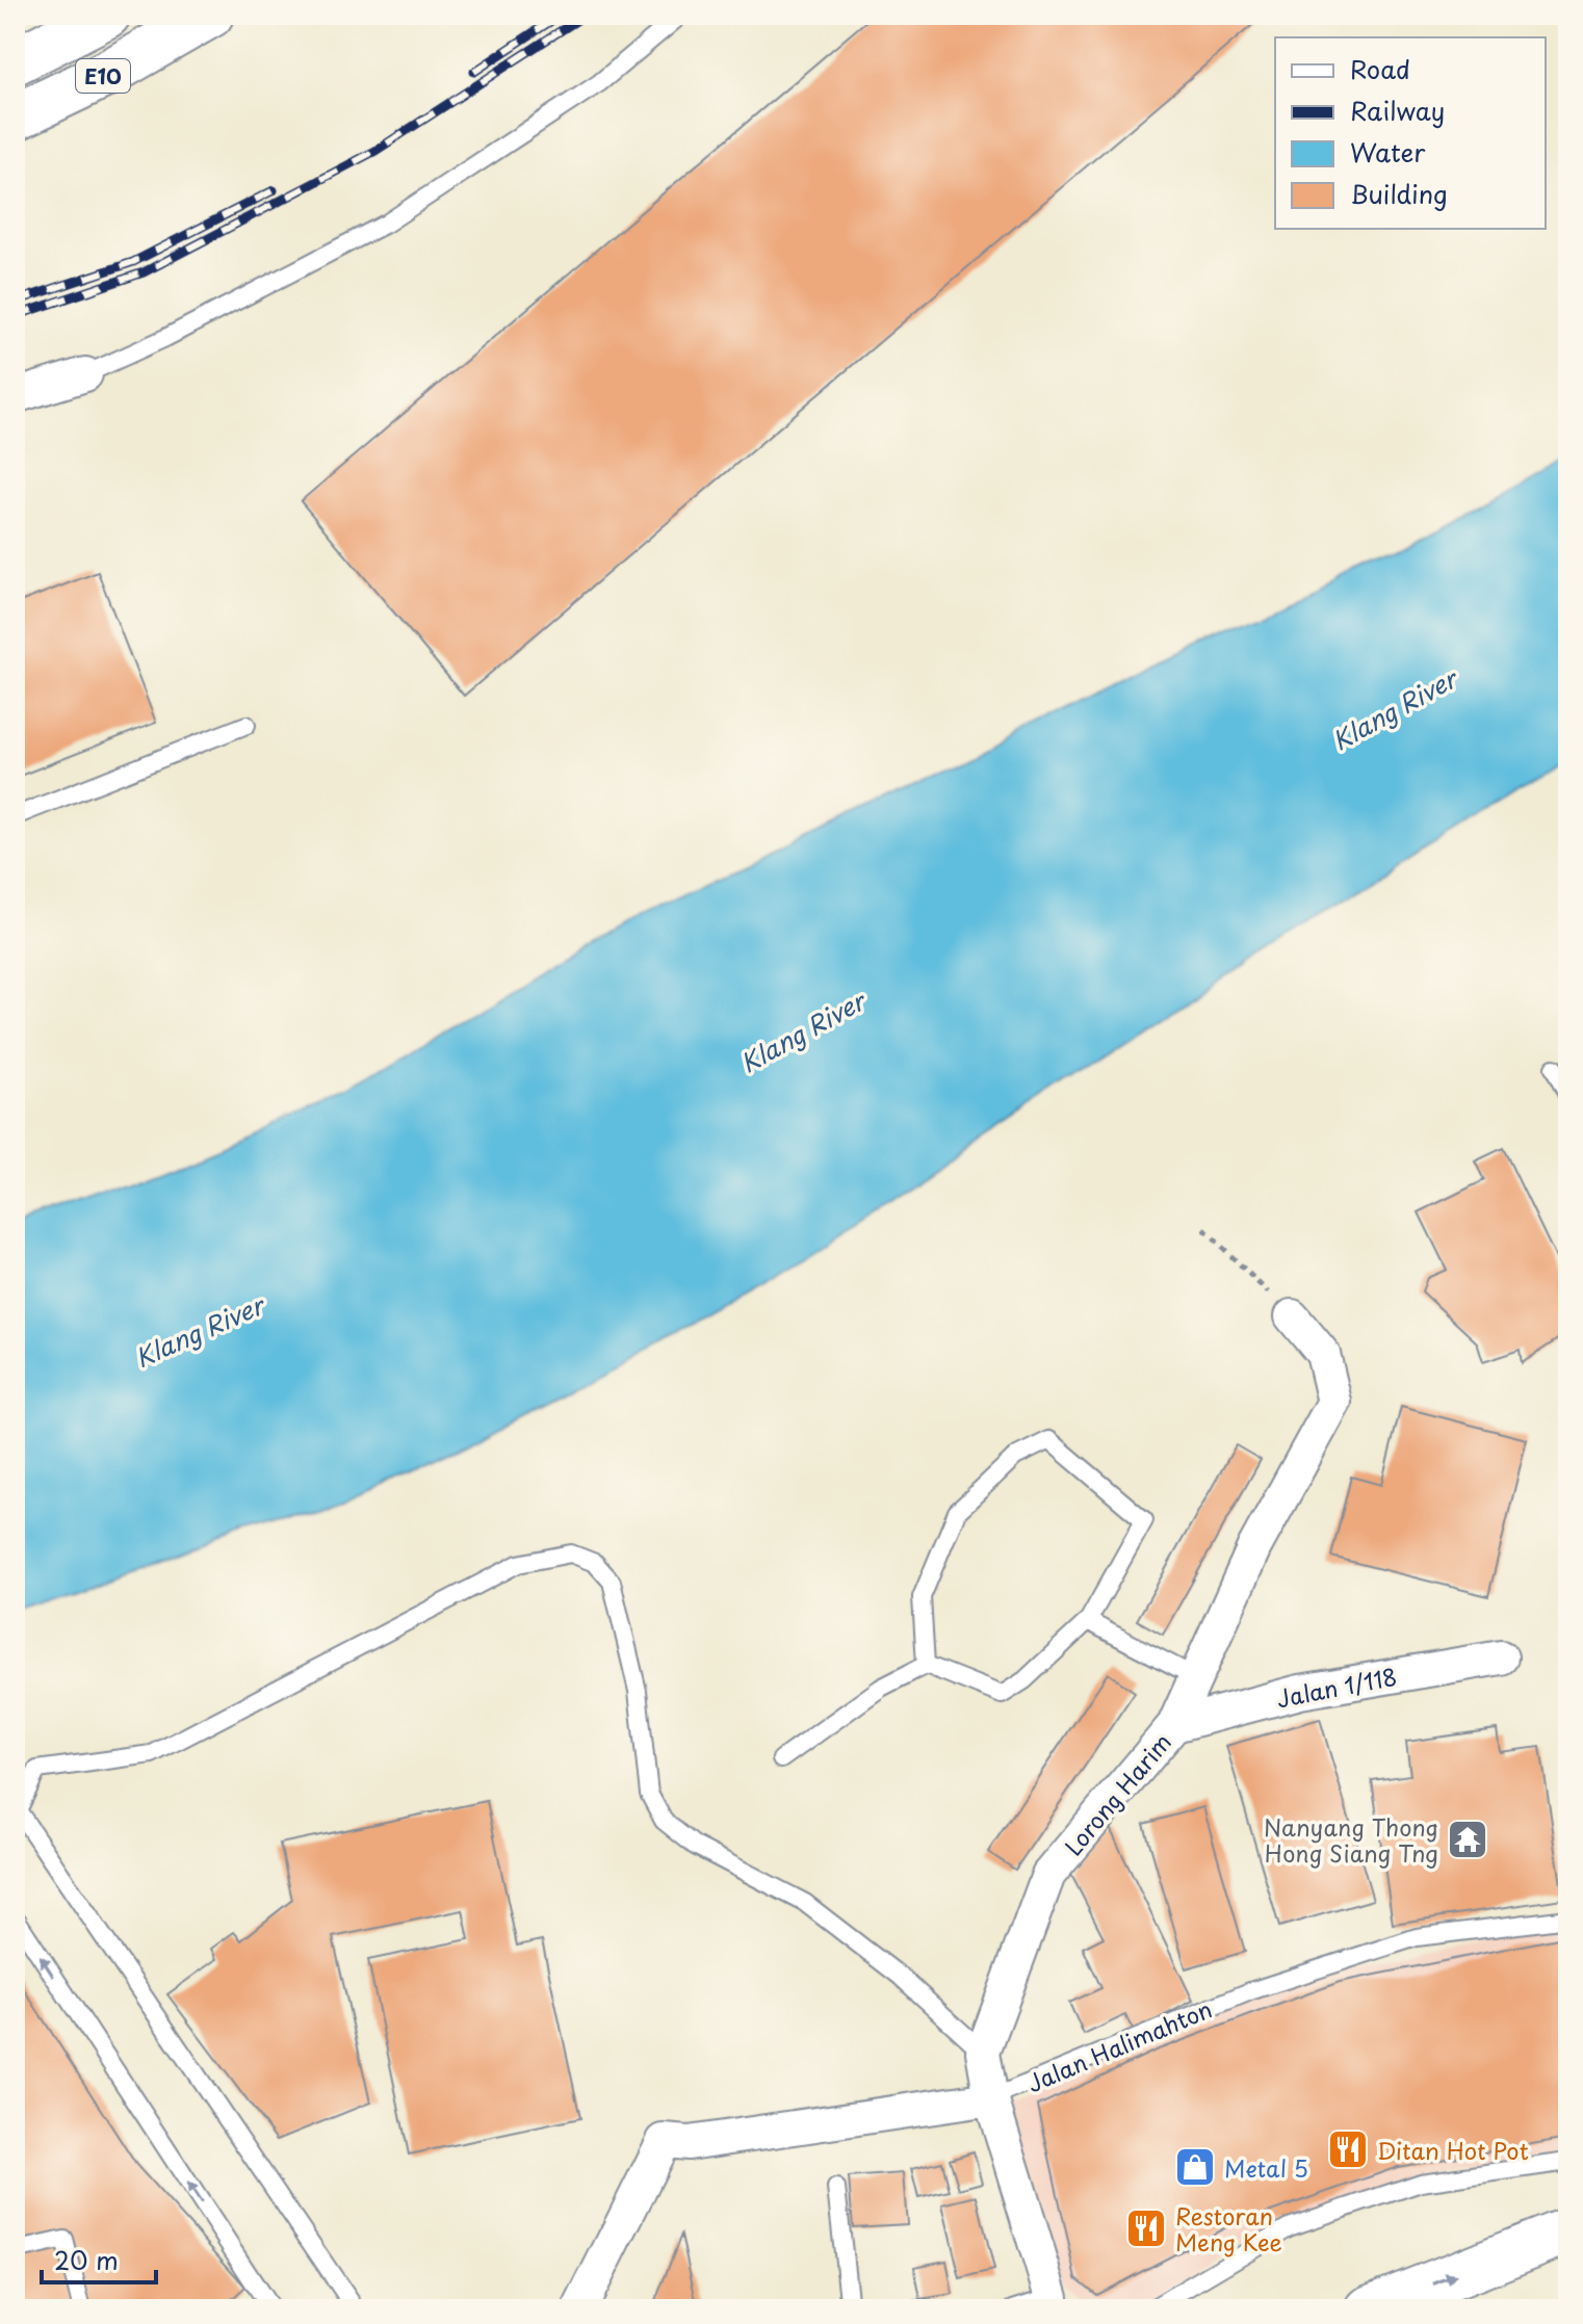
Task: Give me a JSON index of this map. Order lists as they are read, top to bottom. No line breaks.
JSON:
{"streets":{"main road":["E10"],"street":["Jalan 1/118","Lorong Harim","Jalan Halimahton"]},"crossings":[["Jalan 1/118","Lorong Harim"]],"water":["Klang River"],"places":{"temple":["Nanyang Thong Hong Siang Tng"],"restaurant":["Ditan Hot Pot","Restoran Meng Kee"],"shop":["Metal 5"]},"legend":["Road","Railway","Water","Building"],"scale_bar":"20 m"}
